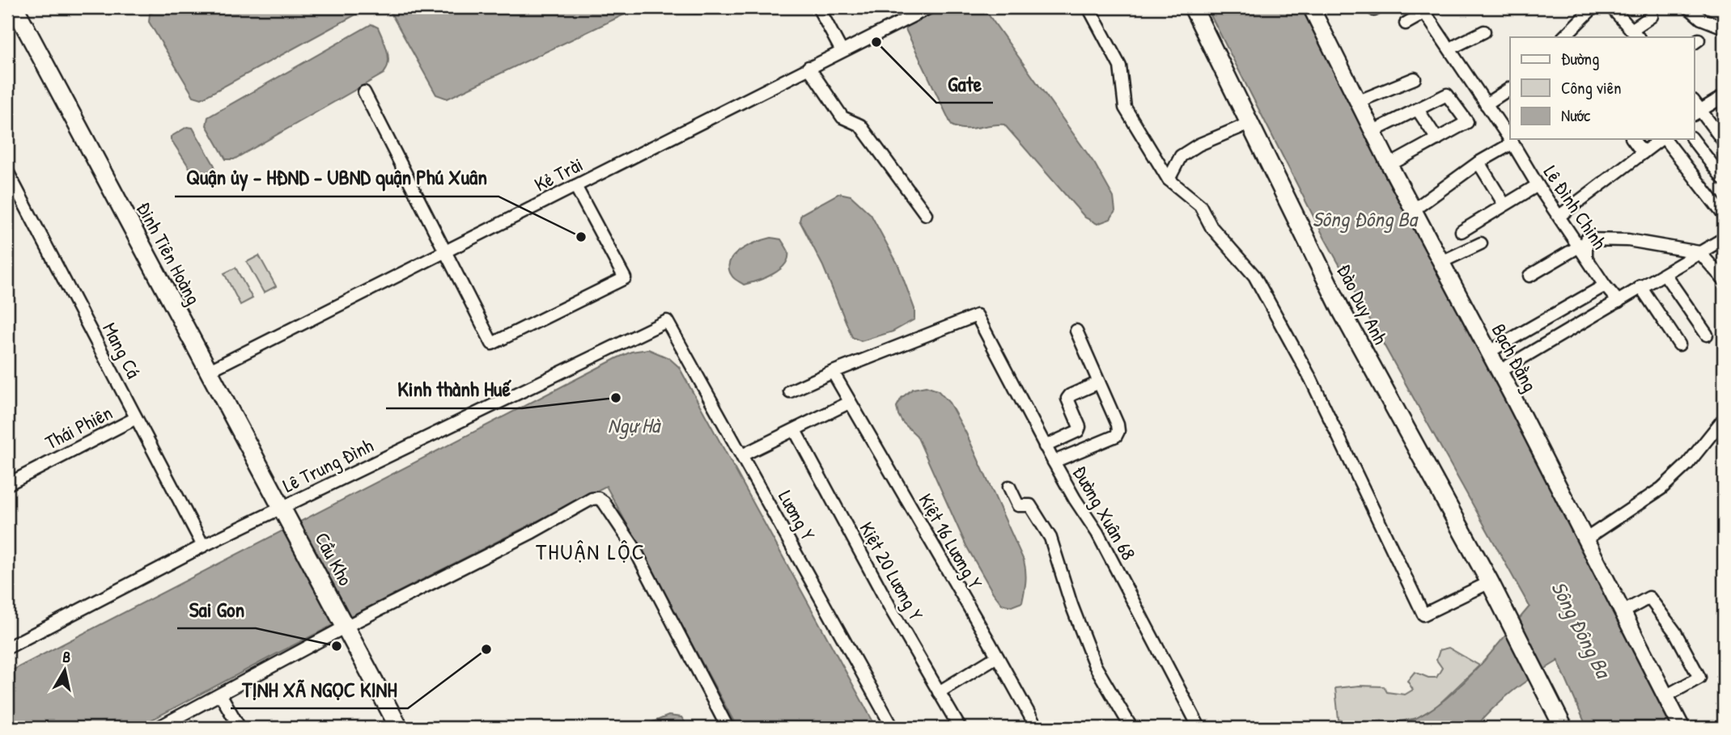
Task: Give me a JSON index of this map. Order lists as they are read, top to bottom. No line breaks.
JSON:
{"streets":{"main road":["Đinh Tiên Hoàng","Đào Duy Anh","Cầu Kho"],"street":["Kẻ Trài","Lê Đình Chinh","Mang Cá","Bạch Đằng","Thái Phiên","Lê Trung Đình","Đường Xuân 68","Lương Y","Kiệt 16 Lương Y","Kiệt 20 Lương Y"]},"crossings":[["Kẻ Trài","Đinh Tiên Hoàng"],["Đinh Tiên Hoàng","Lê Trung Đình"],["Đinh Tiên Hoàng","Cầu Kho"],["Mang Cá","Thái Phiên"],["Mang Cá","Lê Trung Đình"],["Lê Trung Đình","Lương Y"],["Lê Trung Đình","Cầu Kho"],["Đường Xuân 68","Kiệt 16 Lương Y"]],"districts":["THUẬN LỘC"],"water":["Sông Đông Ba","Ngự Hà"],"places":["Gate","Quận ủy - HĐND - UBND quận Phú Xuân","Kinh thành Huế","Sai Gon","TỊNH XÃ NGỌC KINH"],"legend":["Đường","Công viên","Nước"],"north":"top"}
